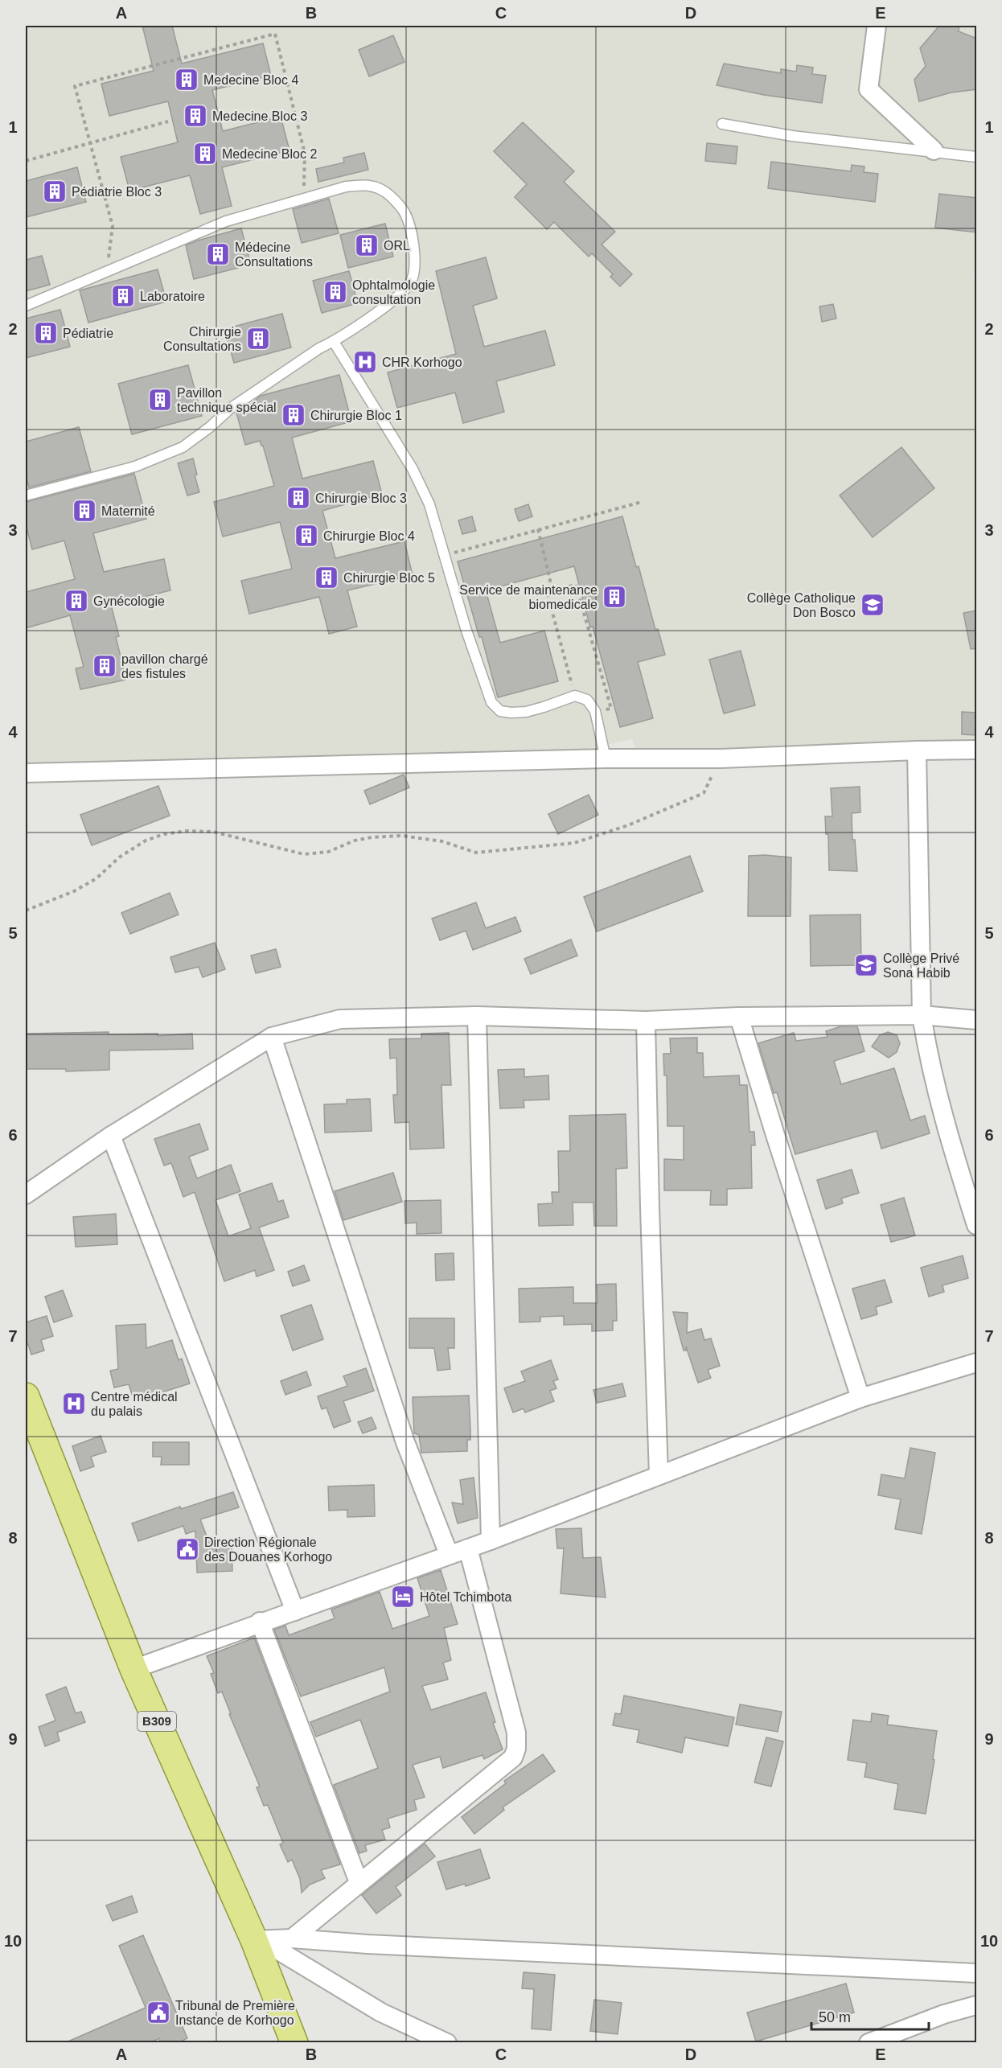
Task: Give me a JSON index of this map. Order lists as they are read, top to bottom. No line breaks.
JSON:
{"streets":{"main road":["B309"]},"places":{"building":["Medecine Bloc 4","Medecine Bloc 3","Medecine Bloc 2","Pédiatrie Bloc 3","ORL","Médecine Consultations","Ophtalmologie consultation","Laboratoire","Pédiatrie","Chirurgie Consultations","Pavillon technique spécial","Chirurgie Bloc 1","Chirurgie Bloc 3","Maternité","Chirurgie Bloc 4","Chirurgie Bloc 5","Service de maintenance biomedicale","Gynécologie","pavillon chargé des fistules"],"hospital":["CHR Korhogo","Centre médical du palais"],"school or university":["Collège Catholique Don Bosco","Collège Privé Sona Habib"],"public building":["Direction Régionale des Douanes Korhogo","Tribunal de Première Instance de Korhogo"],"hotel":["Hôtel Tchimbota"]},"scale_bar":"50 m","grid":{"columns":["A","B","C","D","E"],"rows":["1","2","3","4","5","6","7","8","9","10"]}}
